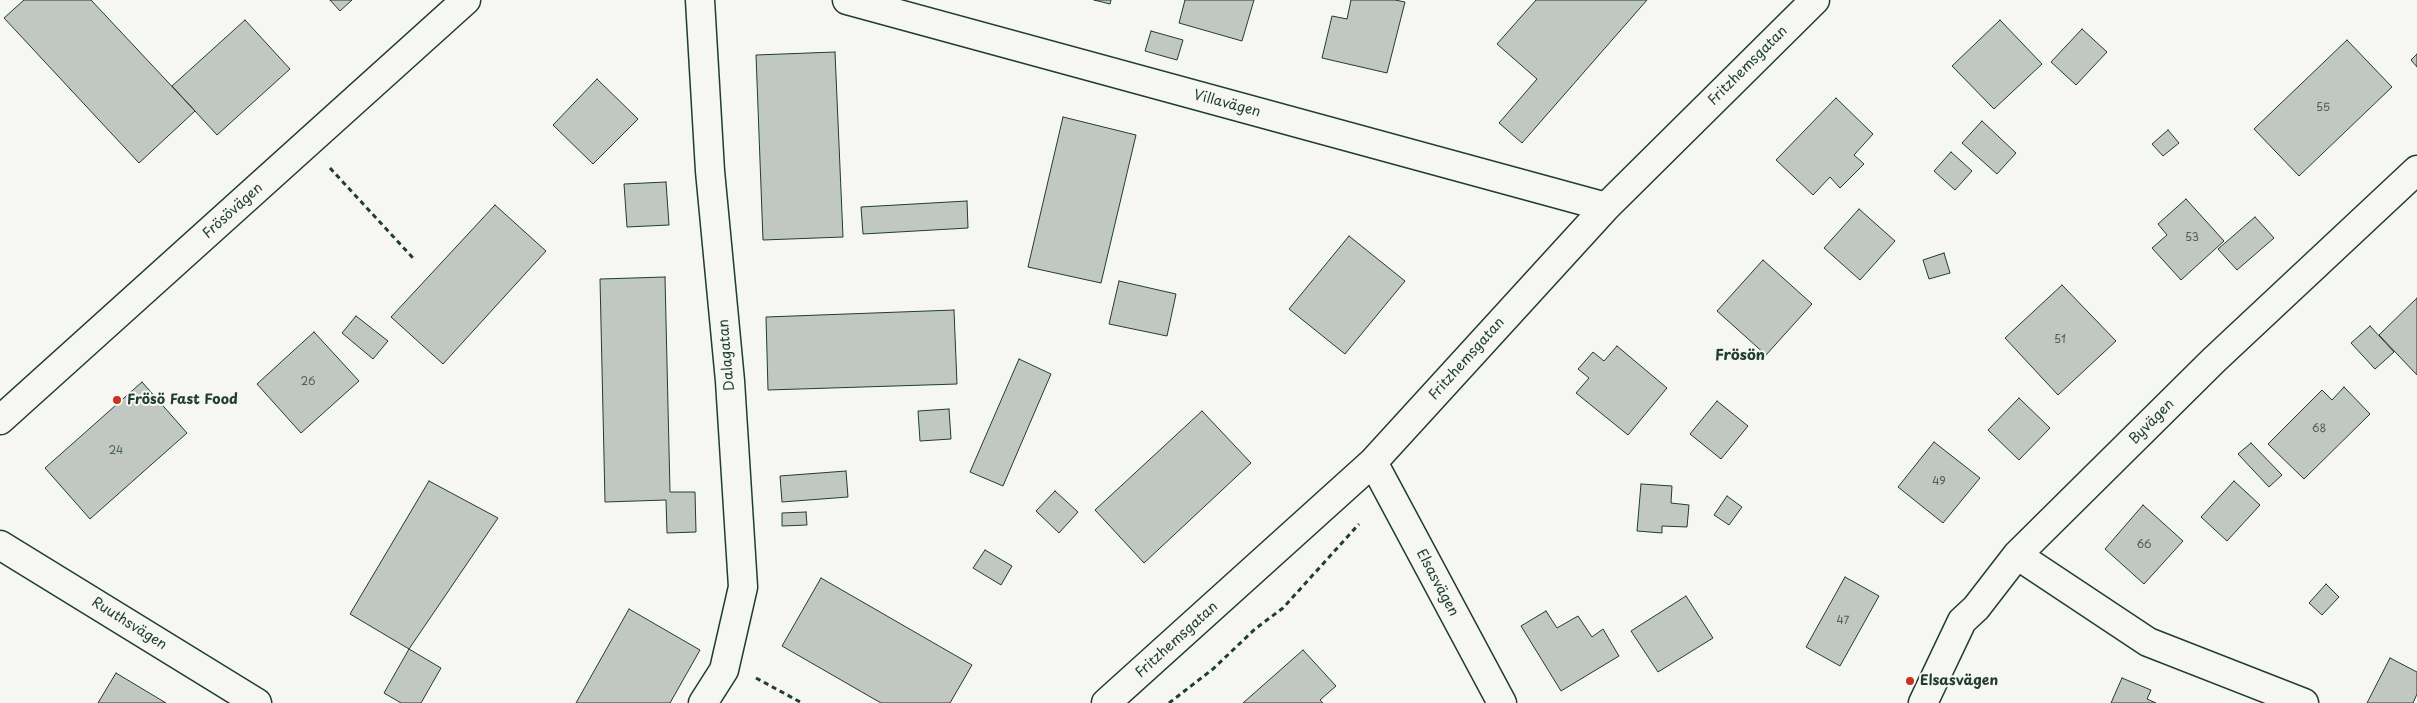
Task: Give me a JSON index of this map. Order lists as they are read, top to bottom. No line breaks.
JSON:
{"streets":{"street":["Fritzhemsgatan","Villavägen","Frösövägen","Dalagatan","Byvägen","Elsasvägen","Ruuthsvägen"]},"crossings":[["Fritzhemsgatan","Villavägen"],["Fritzhemsgatan","Elsasvägen"]],"districts":["Frösön"],"places":["Frösö Fast Food","Elsasvägen"],"house_numbers":["55","53","51","26","68","24","49","66","47"]}
